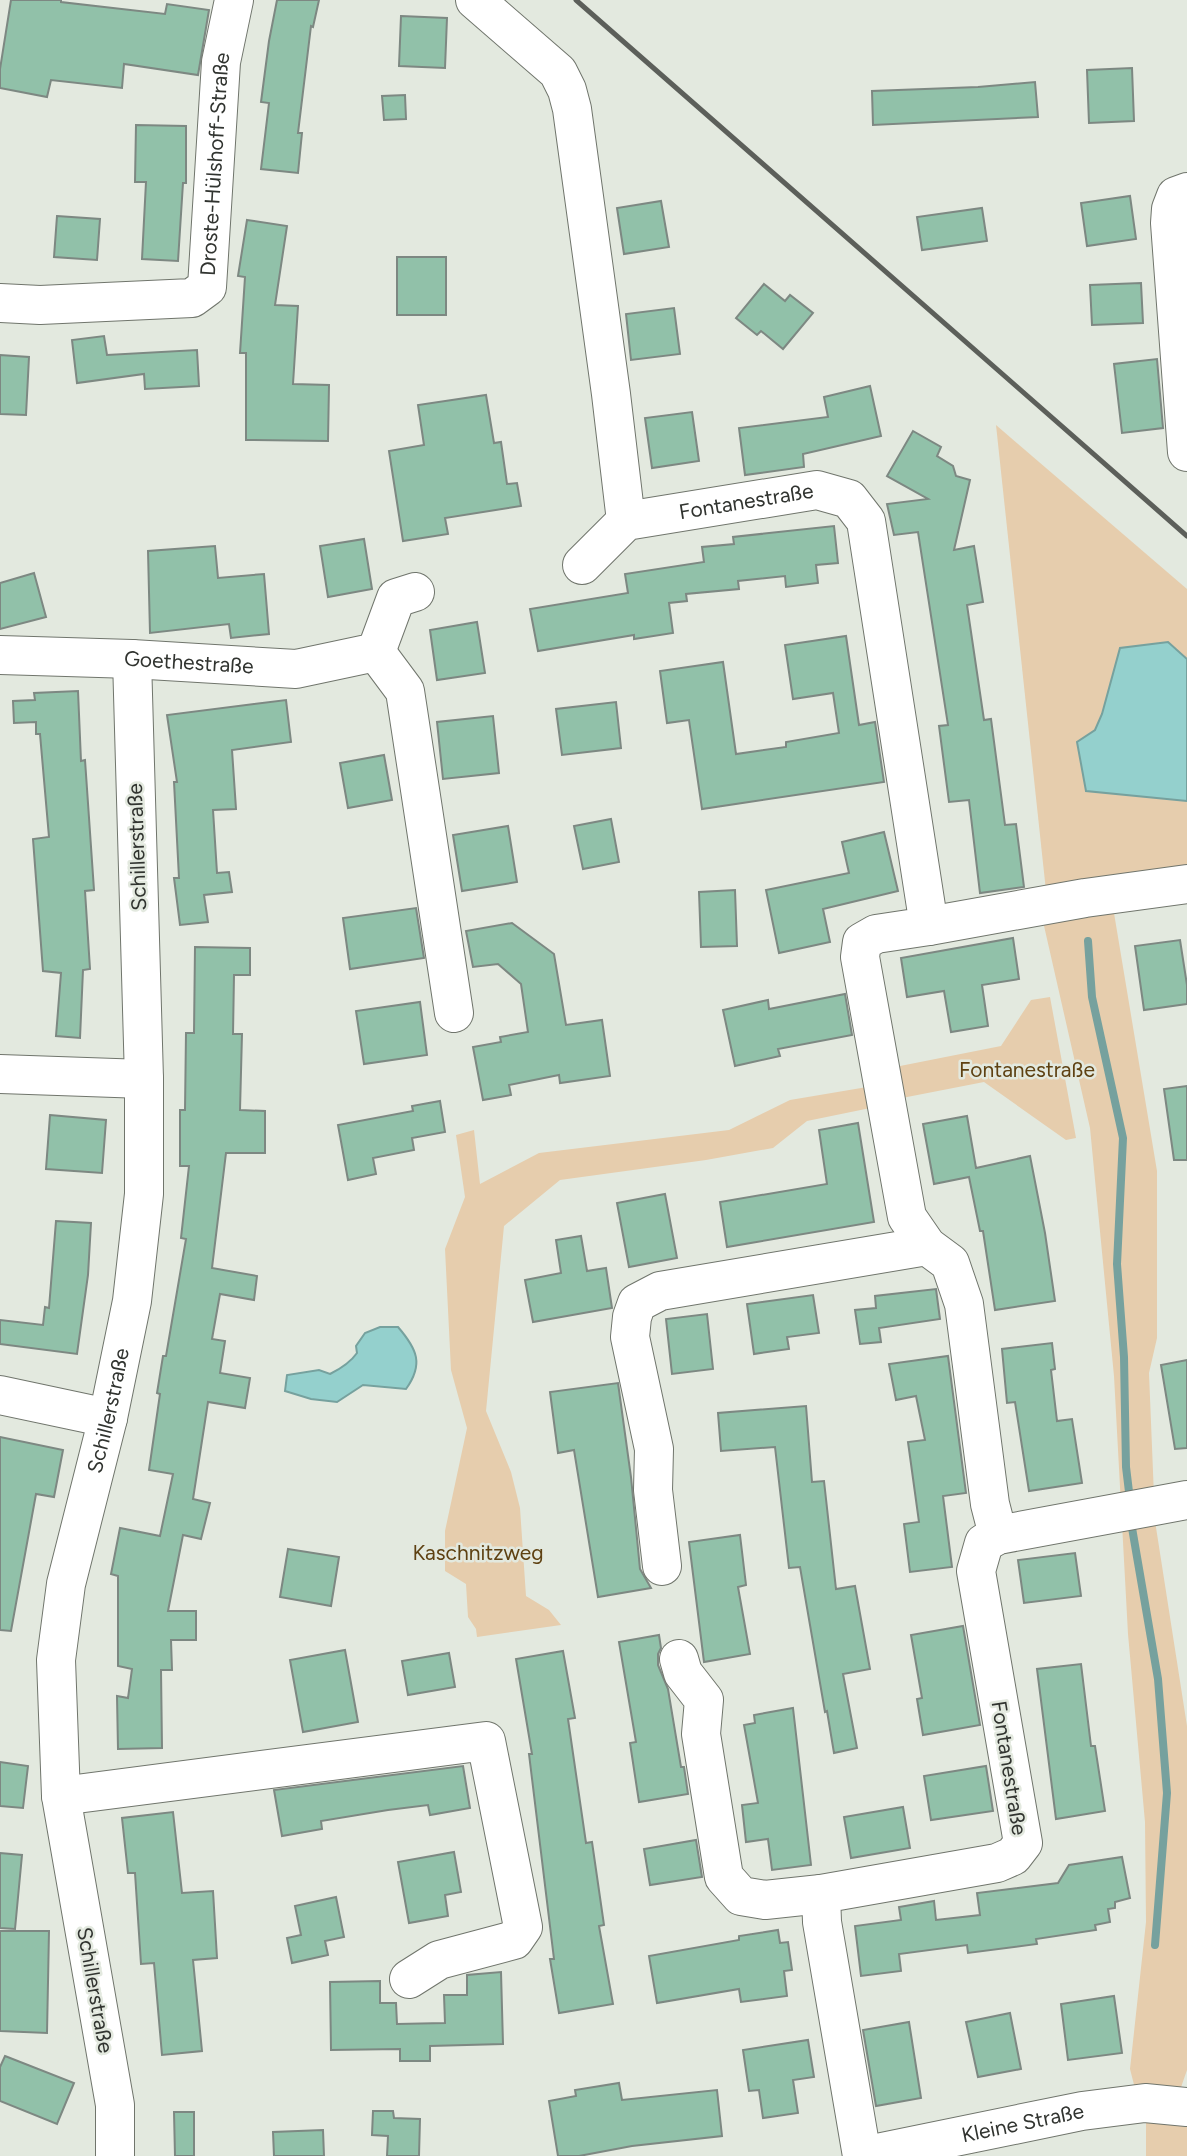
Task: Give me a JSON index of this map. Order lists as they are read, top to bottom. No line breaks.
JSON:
{"streets":{"street":["Droste-Hülshoff-Straße","Fontanestraße","Goethestraße","Schillerstraße","Kleine Straße"]},"crossings":[["Goethestraße","Schillerstraße"]],"parks":["Fontanestraße","Kaschnitzweg"]}
